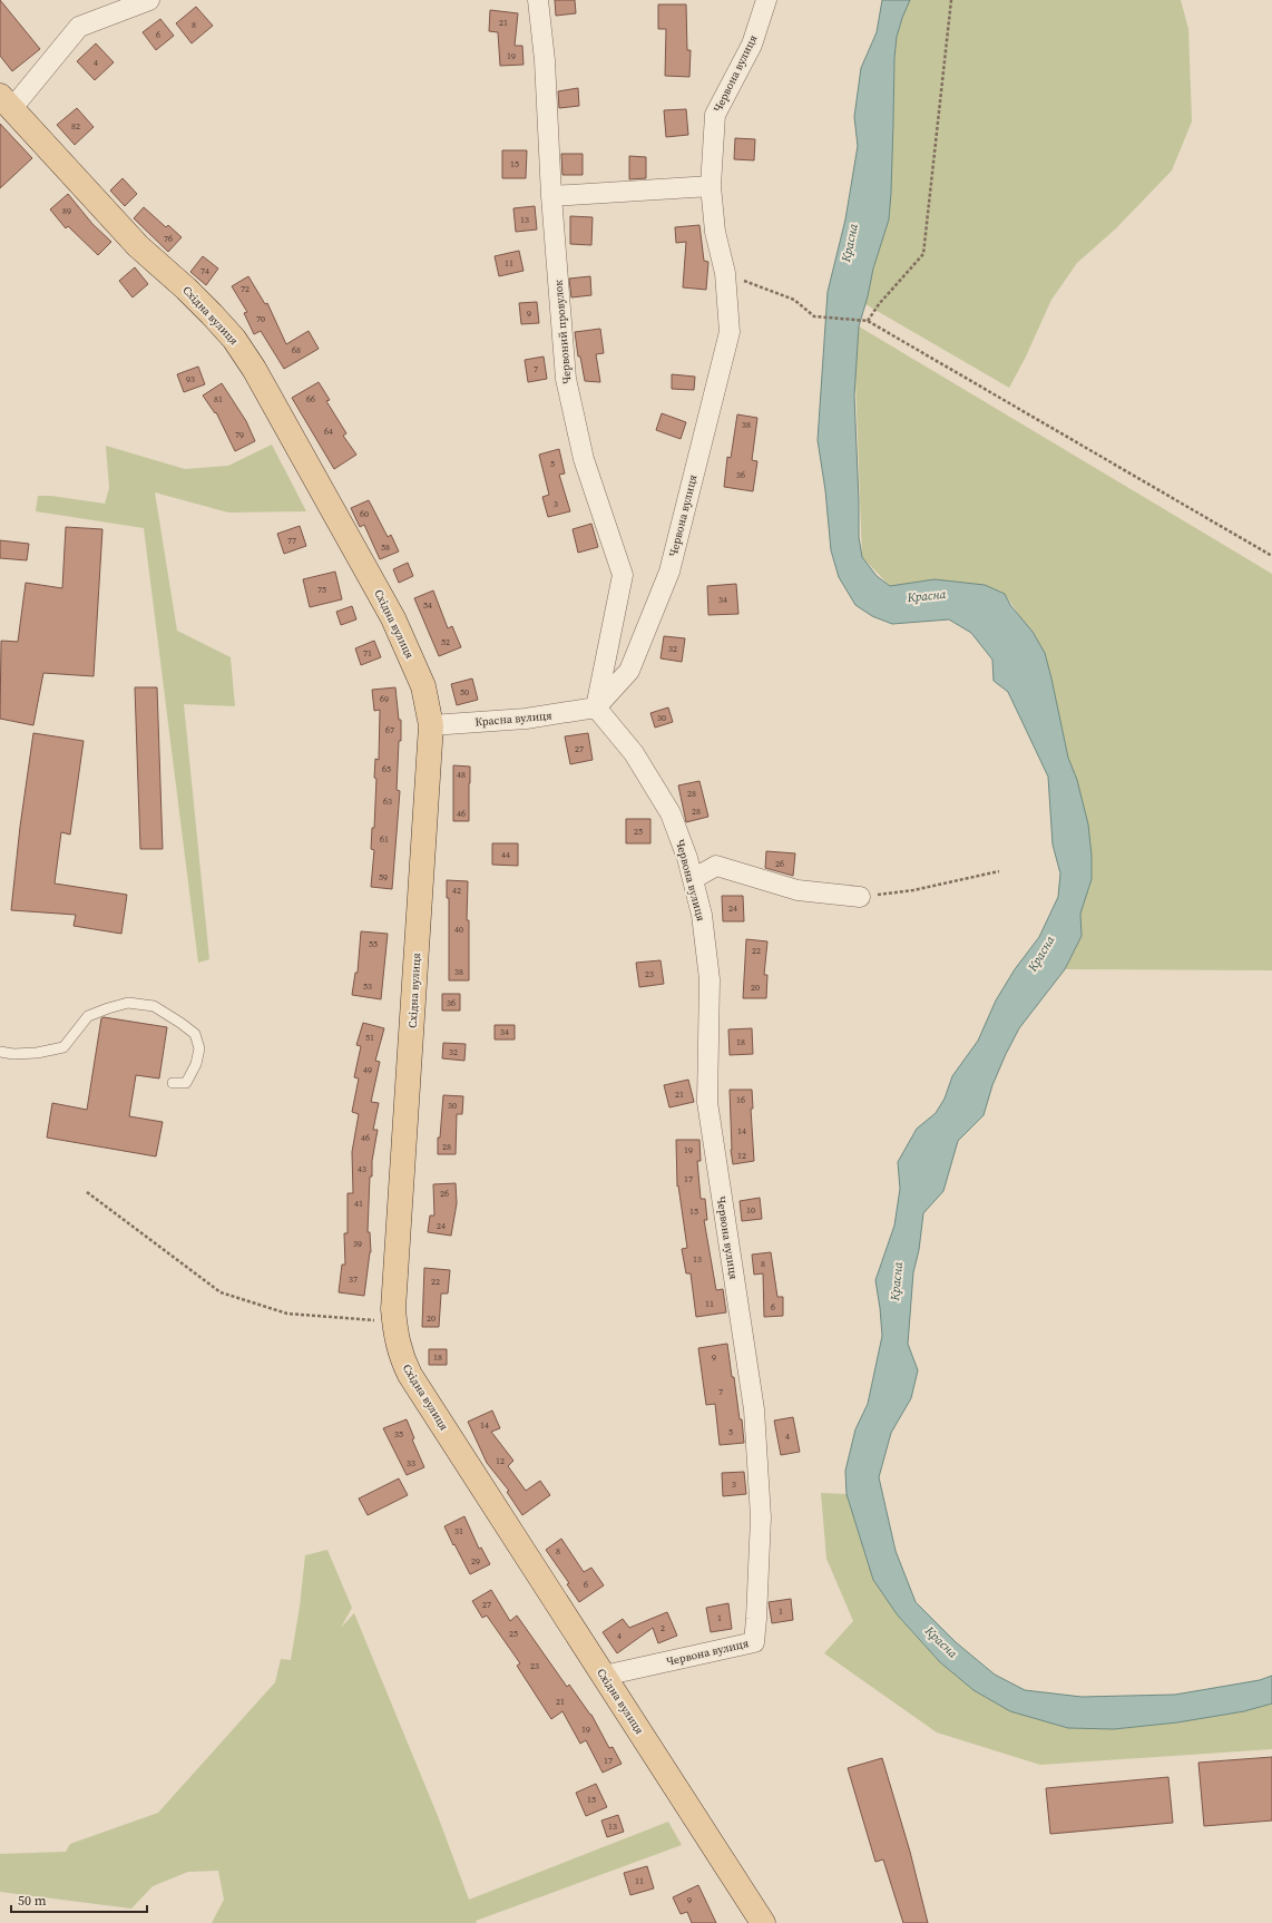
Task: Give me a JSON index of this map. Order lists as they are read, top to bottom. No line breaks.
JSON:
{"streets":{"main road":["Східна вулиця"],"street":["Червона вулиця","Червоний провулок","Красна вулиця"]},"crossings":[["Червона вулиця","Східна вулиця"],["Червона вулиця","Червоний провулок"],["Червона вулиця","Красна вулиця"],["Східна вулиця","Красна вулиця"],["Червоний провулок","Красна вулиця"]],"water":["Красна"],"house_numbers":["21","8","6","19","4","82","15","89","13","76","11","74","72","9","70","68","7","93","81","66","38","64","79","5","36","3","60","77","58","75","34","54","52","32","71","50","69","30","67","27","65","48","28","63","28","46","25","61","44","26","59","42","24","40","55","22","38","23","53","20","36","34","51","18","32","49","21","16","30","14","46","28","19","12","43","17","26","41","10","15","24","39","13","8","37","22","11","6","20","18","9","7","14","5","35","4","12","33","3","31","8","29","6","27","1","1","2","25","4","23","21","19","17","15","13","11","9"],"scale_bar":"50 m"}
